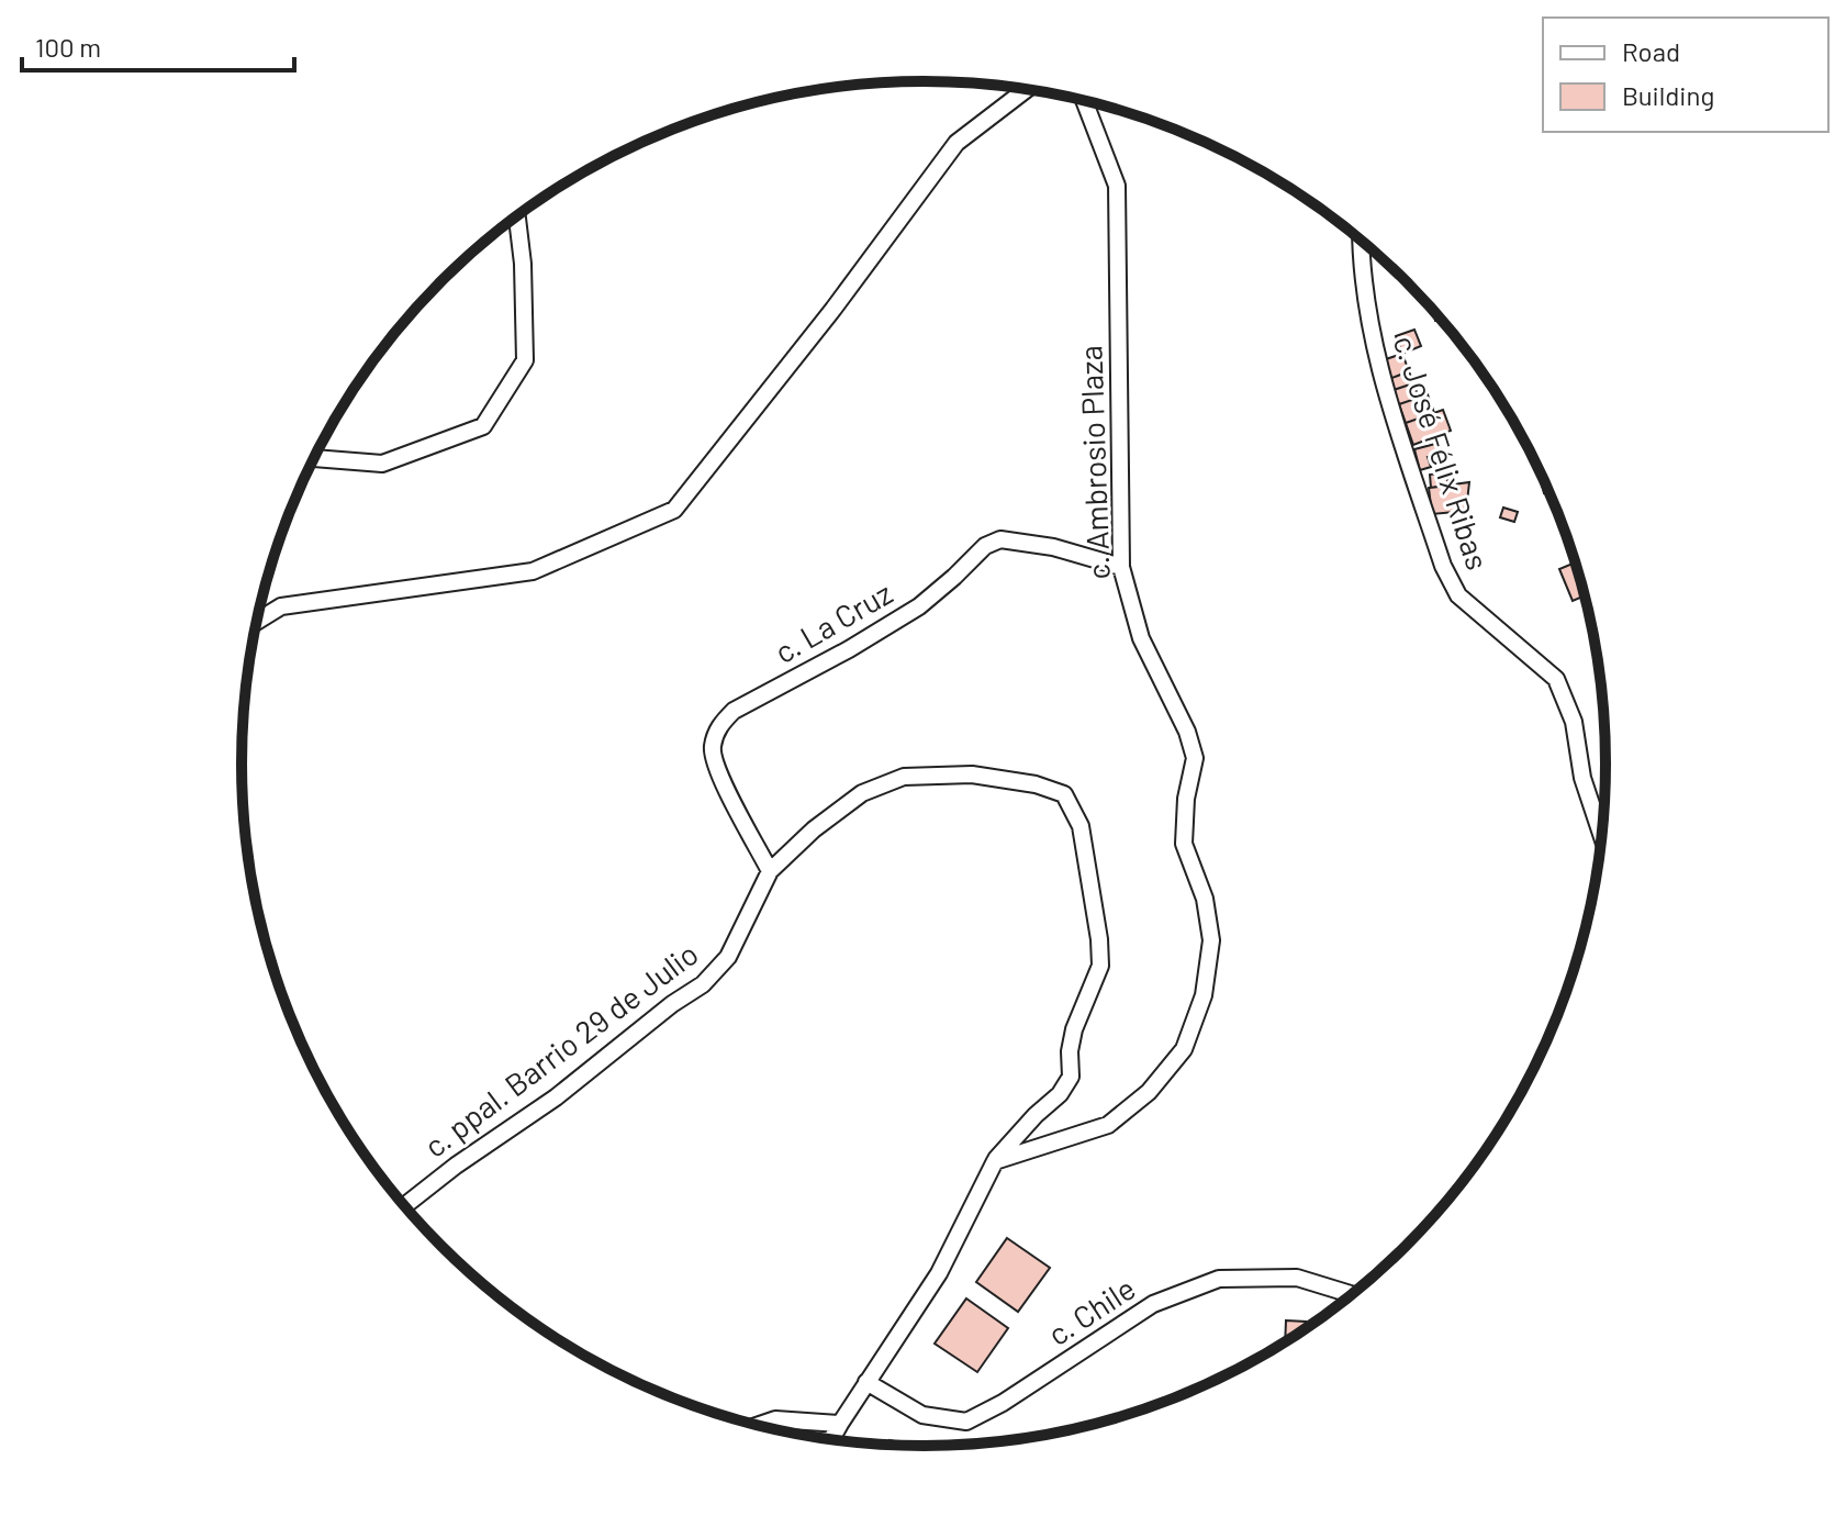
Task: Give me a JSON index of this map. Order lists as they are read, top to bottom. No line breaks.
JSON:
{"streets":{"street":["c. José Félix Ribas","c. Ambrosio Plaza","c. La Cruz","c. ppal. Barrio 29 de Julio","c. Chile"]},"crossings":[["c. Ambrosio Plaza","c. La Cruz"],["c. Ambrosio Plaza","c. ppal. Barrio 29 de Julio"],["c. La Cruz","c. ppal. Barrio 29 de Julio"]],"legend":["Road","Building"],"scale_bar":"100 m"}
